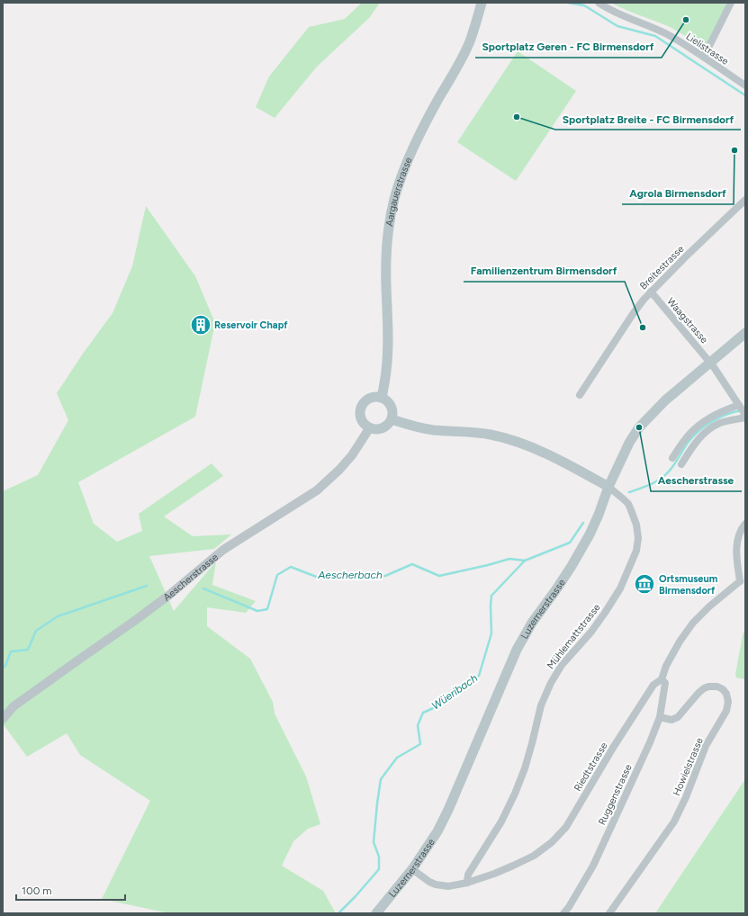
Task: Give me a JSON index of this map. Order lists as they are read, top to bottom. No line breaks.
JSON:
{"streets":{"main road":["Aargauerstrasse","Luzernerstrasse"],"street":["Lielistrasse","Breitestrasse","Waagstrasse","Aescherstrasse","Mühlemattstrasse","Riedtstrasse","Howielstrasse","Ruggenstrasse"]},"crossings":[["Aargauerstrasse","Aescherstrasse"],["Breitestrasse","Waagstrasse"],["Waagstrasse","Luzernerstrasse"],["Luzernerstrasse","Mühlemattstrasse"],["Luzernerstrasse","Riedtstrasse"],["Mühlemattstrasse","Riedtstrasse"],["Riedtstrasse","Ruggenstrasse"],["Howielstrasse","Ruggenstrasse"]],"water":["Aescherbach","Wüeribach"],"places":{"other":["Sportplatz Geren - FC Birmensdorf","Sportplatz Breite - FC Birmensdorf","Agrola Birmensdorf","Familienzentrum Birmensdorf","Aescherstrasse"],"building":["Reservoir Chapf"],"museum":["Ortsmuseum Birmensdorf"]},"scale_bar":"100 m"}
